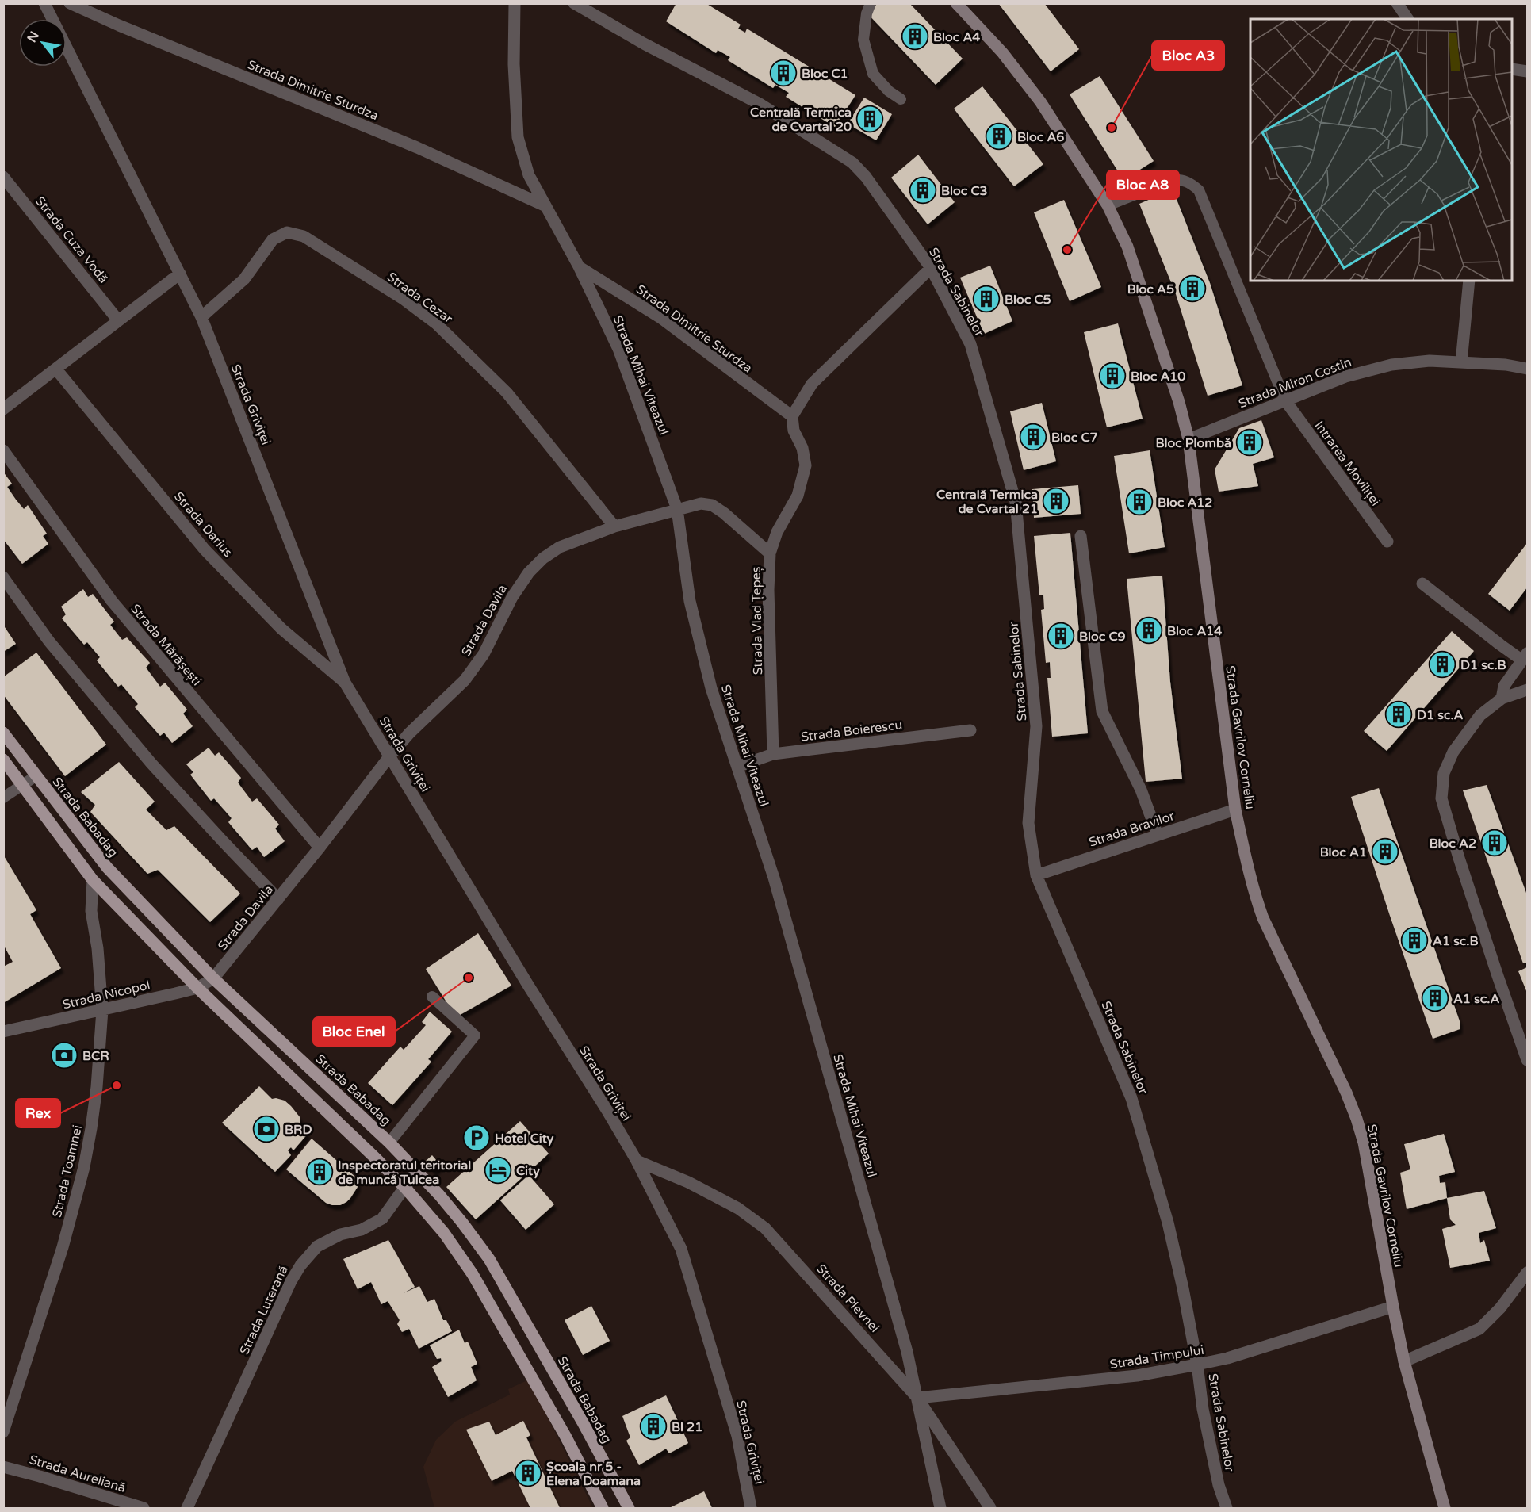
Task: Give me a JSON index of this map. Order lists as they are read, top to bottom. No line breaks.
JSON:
{"streets":{"main road":["Strada Babadag"],"street":["Strada Dimitrie Sturdza","Strada Cuza Vodă","Strada Sabinelor","Strada Cezar","Strada Mihai Viteazul","Strada Miron Costin","Strada Griviței","Intrarea Moviliței","Strada Darius","Strada Davila","Strada Vlad Țepeș","Strada Mărășești","Strada Boierescu","Strada Gavrilov Corneliu","Strada Bravilor","Strada Nicopol","Strada Toamnei","Strada Plevnei","Strada Luterană","Strada Timpului","Strada Aureliană"]},"crossings":[["Strada Dimitrie Sturdza","Strada Mihai Viteazul"],["Strada Dimitrie Sturdza","Strada Vlad Țepeș"],["Strada Sabinelor","Strada Bravilor"],["Strada Sabinelor","Strada Timpului"],["Strada Cezar","Strada Griviței"],["Strada Cezar","Strada Davila"],["Strada Mihai Viteazul","Strada Davila"],["Strada Mihai Viteazul","Strada Boierescu"],["Strada Mihai Viteazul","Strada Plevnei"],["Strada Mihai Viteazul","Strada Timpului"],["Strada Miron Costin","Intrarea Moviliței"],["Strada Miron Costin","Strada Gavrilov Corneliu"],["Strada Griviței","Strada Darius"],["Strada Griviței","Strada Davila"],["Strada Griviței","Strada Plevnei"],["Strada Davila","Strada Vlad Țepeș"],["Strada Davila","Strada Mărășești"],["Strada Davila","Strada Babadag"],["Strada Davila","Strada Nicopol"],["Strada Vlad Țepeș","Strada Boierescu"],["Strada Gavrilov Corneliu","Strada Bravilor"],["Strada Gavrilov Corneliu","Strada Timpului"],["Strada Babadag","Strada Nicopol"],["Strada Babadag","Strada Luterană"],["Strada Nicopol","Strada Toamnei"],["Strada Plevnei","Strada Timpului"]],"places":{"building":["Bloc A4","Bloc C1","Centrală Termica de Cvartal 20","Bloc A6","Bloc C3","Bloc A5","Bloc C5","Bloc A10","Bloc C7","Bloc Plombă","Centrală Termica de Cvartal 21","Bloc A12","Bloc A14","Bloc C9","D1 sc.B","D1 sc.A","Bloc A2","Bloc A1","A1 sc.B","A1 sc.A","Inspectoratul teritorial de muncă Tulcea","Bl 21","Școala nr 5 - Elena Doamana"],"other":["Bloc A3","Bloc A8","Bloc Enel","Rex"],"bank":["BCR","BRD"],"parking":["Hotel City"],"hotel":["City"]},"north":"top left"}
